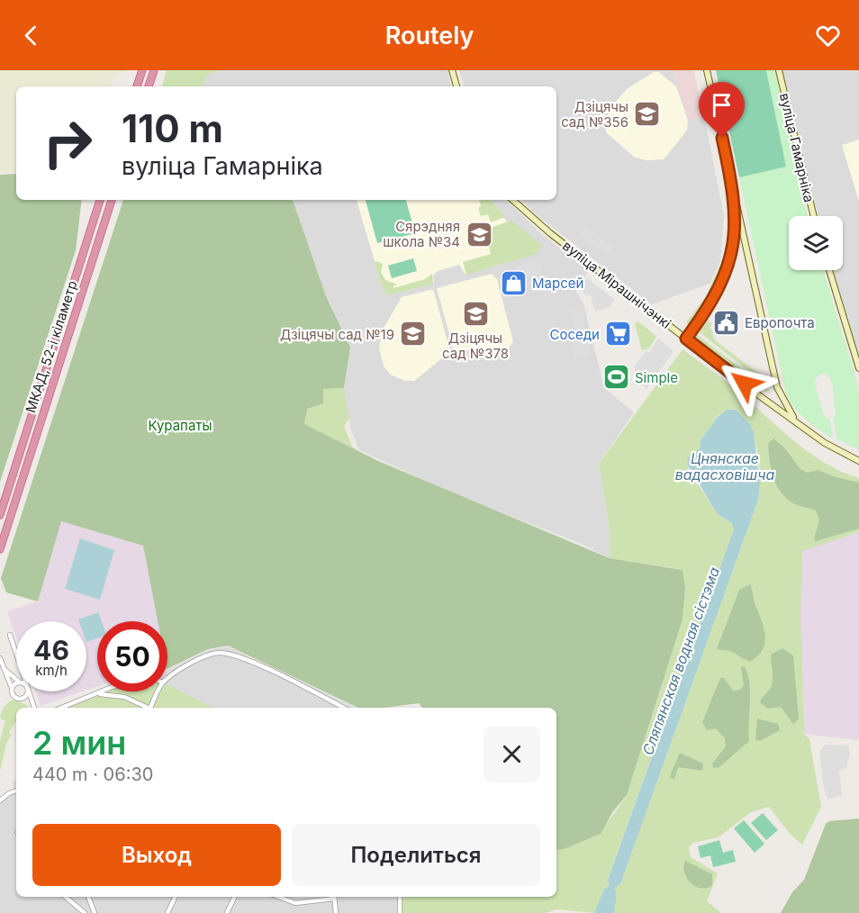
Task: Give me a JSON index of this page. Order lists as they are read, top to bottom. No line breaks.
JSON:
{"streets":{"highway":["МКАД, 52-і кіламетр"],"main road":["вуліца Гамарніка","вуліца Мірашнічэнкі"]},"water":["Цнянскае вадасховішча","Сляпянская водная сістэма"],"parks":["Курапаты"],"places":{"school or university":["Дзіцячы сад №356","Сярэдняя школа №34","Дзіцячы сад №378","Дзіцячы сад №19"],"shop":["Марсей"],"public building":["Европочта"],"supermarket":["Соседи"],"sports":["Simple"]},"page":{"header":"Routely","turn":["110 m","вуліца Гамарніка"],"speed":"46 km/h","limit":"50","heading":["2 мин","440 m · 06:30"],"buttons":["Выход","Поделиться"]}}
